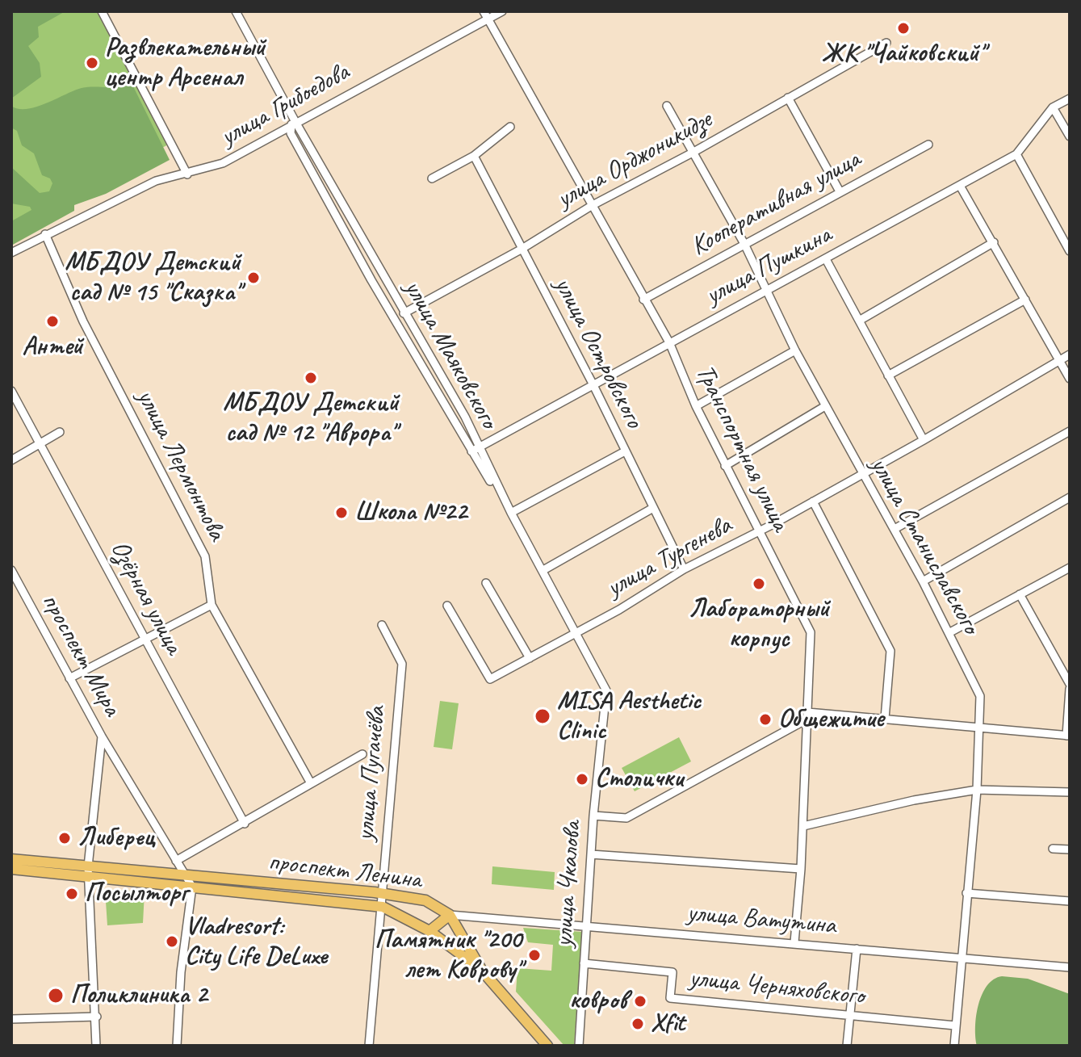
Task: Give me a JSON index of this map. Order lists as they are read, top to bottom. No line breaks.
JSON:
{"streets":{"main road":["проспект Ленина"],"street":["улица Грибоедова","улица Орджоникидзе","Кооперативная улица","улица Пушкина","улица Островского","улица Маяковского","Транспортная улица","улица Лермонтова","улица Станиславского","улица Тургенева","Озёрная улица","проспект Мира","улица Пугачёва","улица Чкалова","улица Ватутина","улица Черняховского"]},"crossings":[["улица Грибоедова","улица Маяковского"],["улица Грибоедова","Транспортная улица"],["улица Грибоедова","улица Лермонтова"],["улица Орджоникидзе","улица Островского"],["улица Орджоникидзе","улица Маяковского"],["улица Орджоникидзе","Транспортная улица"],["улица Орджоникидзе","улица Станиславского"],["Кооперативная улица","Транспортная улица"],["Кооперативная улица","улица Станиславского"],["улица Пушкина","улица Островского"],["улица Пушкина","улица Маяковского"],["улица Пушкина","Транспортная улица"],["улица Пушкина","улица Станиславского"],["улица Островского","улица Тургенева"],["Транспортная улица","улица Тургенева"],["Транспортная улица","улица Ватутина"],["улица Станиславского","улица Тургенева"],["улица Станиславского","улица Ватутина"],["улица Станиславского","улица Черняховского"],["улица Тургенева","улица Чкалова"],["проспект Мира","проспект Ленина"],["улица Пугачёва","проспект Ленина"],["проспект Ленина","улица Ватутина"],["улица Чкалова","улица Ватутина"],["улица Чкалова","улица Черняховского"]],"places":["ЖК \"Чайковский\"","Развлекательный центр Арсенал","МБДОУ Детский сад № 15 \"Сказка\"","Антей","МБДОУ Детский сад № 12 \"Аврора\"","Школа №22","Лабораторный корпус","MISA Aesthetic Clinic","Общежитие","Столички","Либерец","Посылторг","Vladresort: City Life DeLuxe","Памятник \"200 лет Коврову\"","Поликлиника 2","ковров","Xfit"]}
